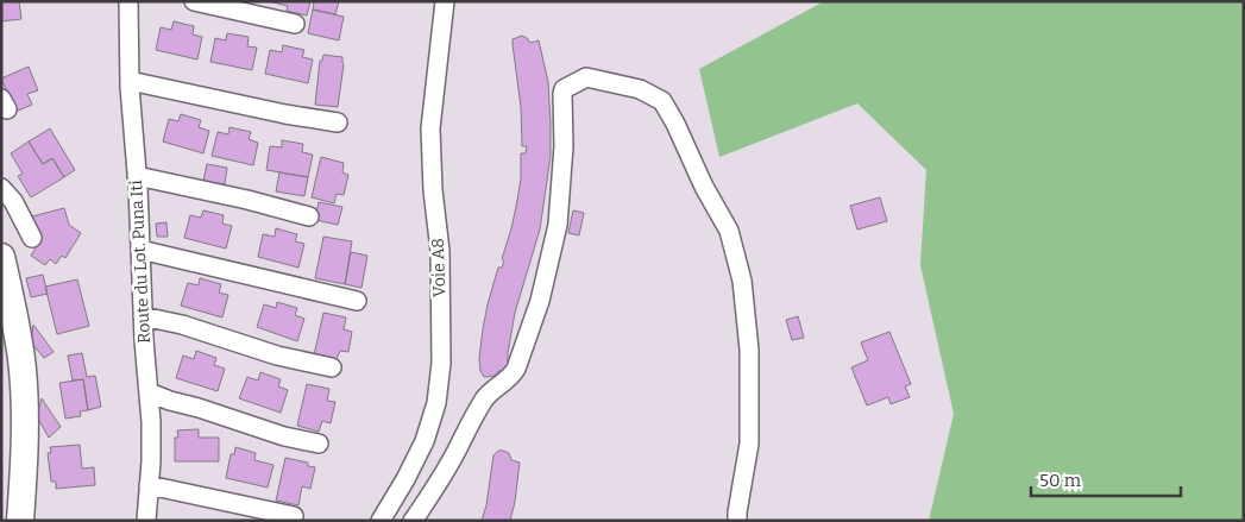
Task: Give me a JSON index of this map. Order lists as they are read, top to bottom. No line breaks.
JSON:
{"streets":{"street":["Route du Lot. Puna Iti","Voie A8"]},"scale_bar":"50 m"}
